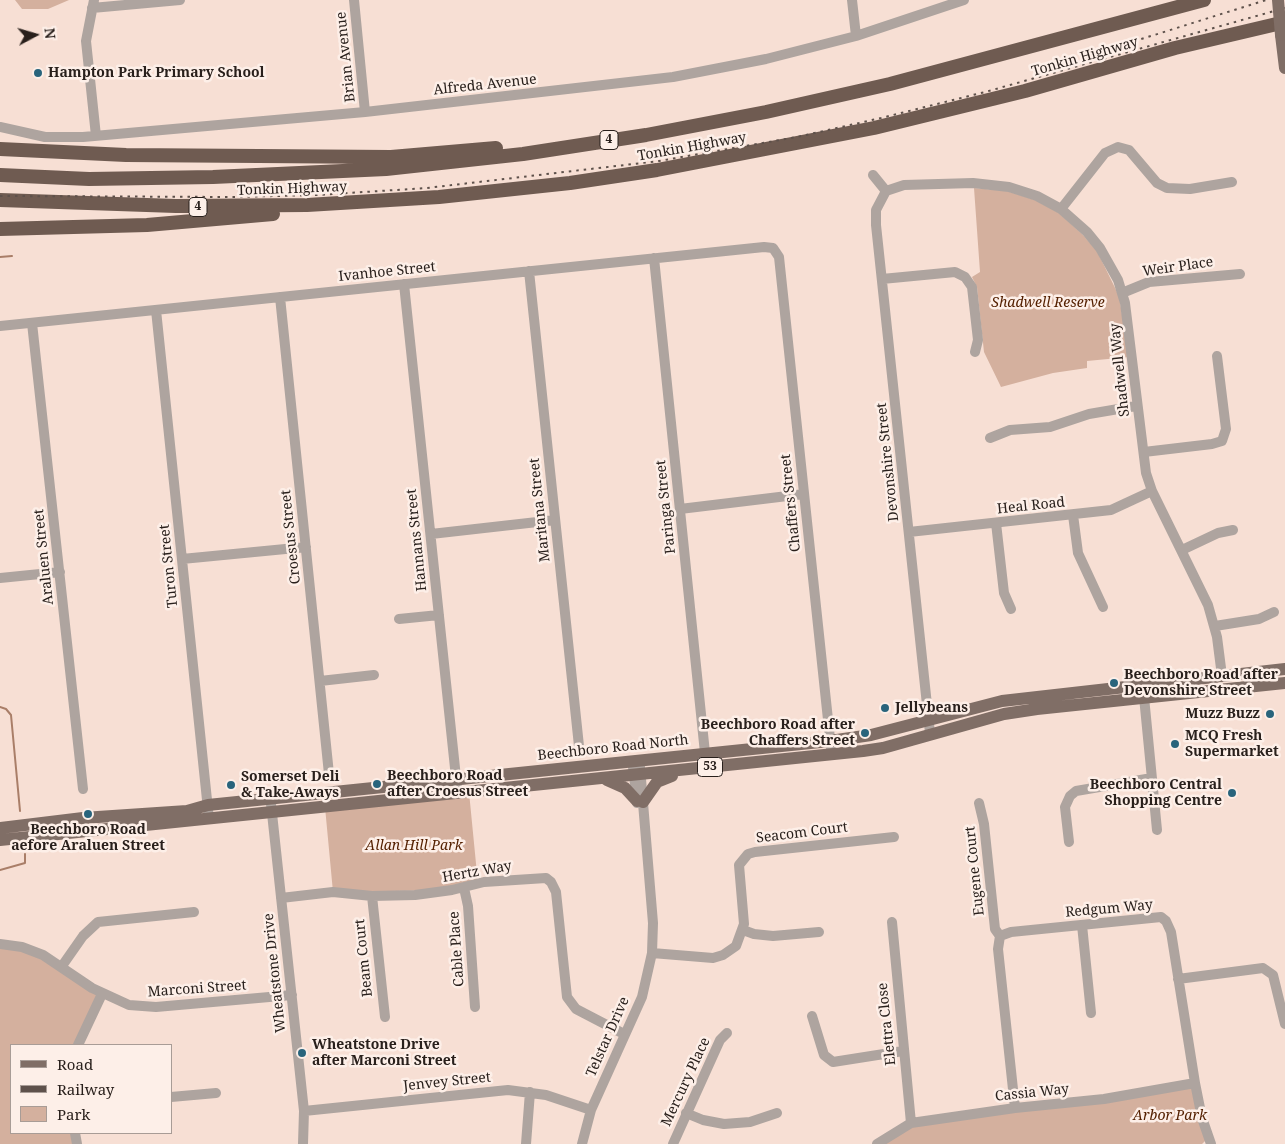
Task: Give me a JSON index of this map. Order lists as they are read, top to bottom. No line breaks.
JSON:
{"streets":{"highway":["Tonkin Highway","4"],"main road":["Beechboro Road North","53"],"street":["Brian Avenue","Alfreda Avenue","Weir Place","Ivanhoe Street","Shadwell Way","Devonshire Street","Chaffers Street","Heal Road","Paringa Street","Maritana Street","Croesus Street","Hannans Street","Araluen Street","Turon Street","Seacom Court","Eugene Court","Hertz Way","Redgum Way","Cable Place","Beam Court","Wheatstone Drive","Marconi Street","Elettra Close","Telstar Drive","Jenvey Street","Mercury Place","Cassia Way"]},"crossings":[["Brian Avenue","Alfreda Avenue"],["Weir Place","Shadwell Way"],["Ivanhoe Street","Chaffers Street"],["Ivanhoe Street","Paringa Street"],["Ivanhoe Street","Maritana Street"],["Ivanhoe Street","Croesus Street"],["Ivanhoe Street","Hannans Street"],["Ivanhoe Street","Araluen Street"],["Ivanhoe Street","Turon Street"],["Shadwell Way","Devonshire Street"],["Shadwell Way","Heal Road"],["Shadwell Way","Beechboro Road North"],["Devonshire Street","Heal Road"],["Devonshire Street","Beechboro Road North"],["Chaffers Street","Beechboro Road North"],["Paringa Street","Beechboro Road North"],["Hannans Street","Beechboro Road North"],["Turon Street","Beechboro Road North"],["Beechboro Road North","Wheatstone Drive"],["Beechboro Road North","Telstar Drive"],["Eugene Court","Redgum Way"],["Hertz Way","Cable Place"],["Hertz Way","Beam Court"],["Hertz Way","Wheatstone Drive"],["Hertz Way","Telstar Drive"],["Redgum Way","Cassia Way"],["Wheatstone Drive","Marconi Street"],["Wheatstone Drive","Jenvey Street"],["Elettra Close","Cassia Way"],["Telstar Drive","Jenvey Street"]],"parks":["Shadwell Reserve","Allan Hill Park","Arbor Park"],"places":["Hampton Park Primary School","Beechboro Road after Devonshire Street","Jellybeans","Muzz Buzz","Beechboro Road after Chaffers Street","MCQ Fresh Supermarket","Beechboro Road after Croesus Street","Somerset Deli & Take-Aways","Beechboro Central Shopping Centre","Beechboro Road aefore Araluen Street","Wheatstone Drive after Marconi Street"],"legend":["Road","Railway","Park"],"north":"right"}
